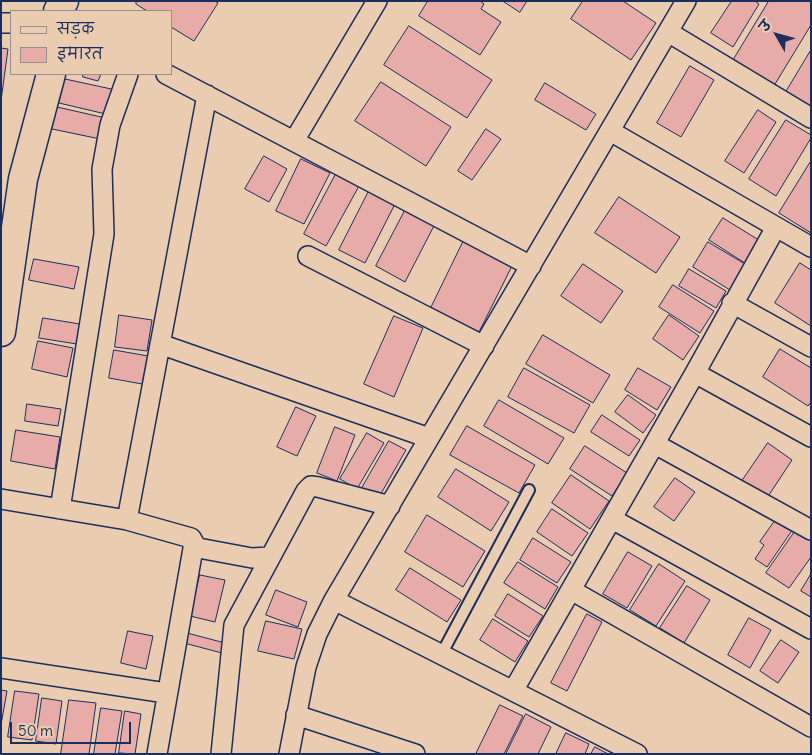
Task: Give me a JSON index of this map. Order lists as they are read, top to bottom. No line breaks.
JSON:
{"legend":["सड़क","इमारत"],"scale_bar":"50 m","north":"top left"}
